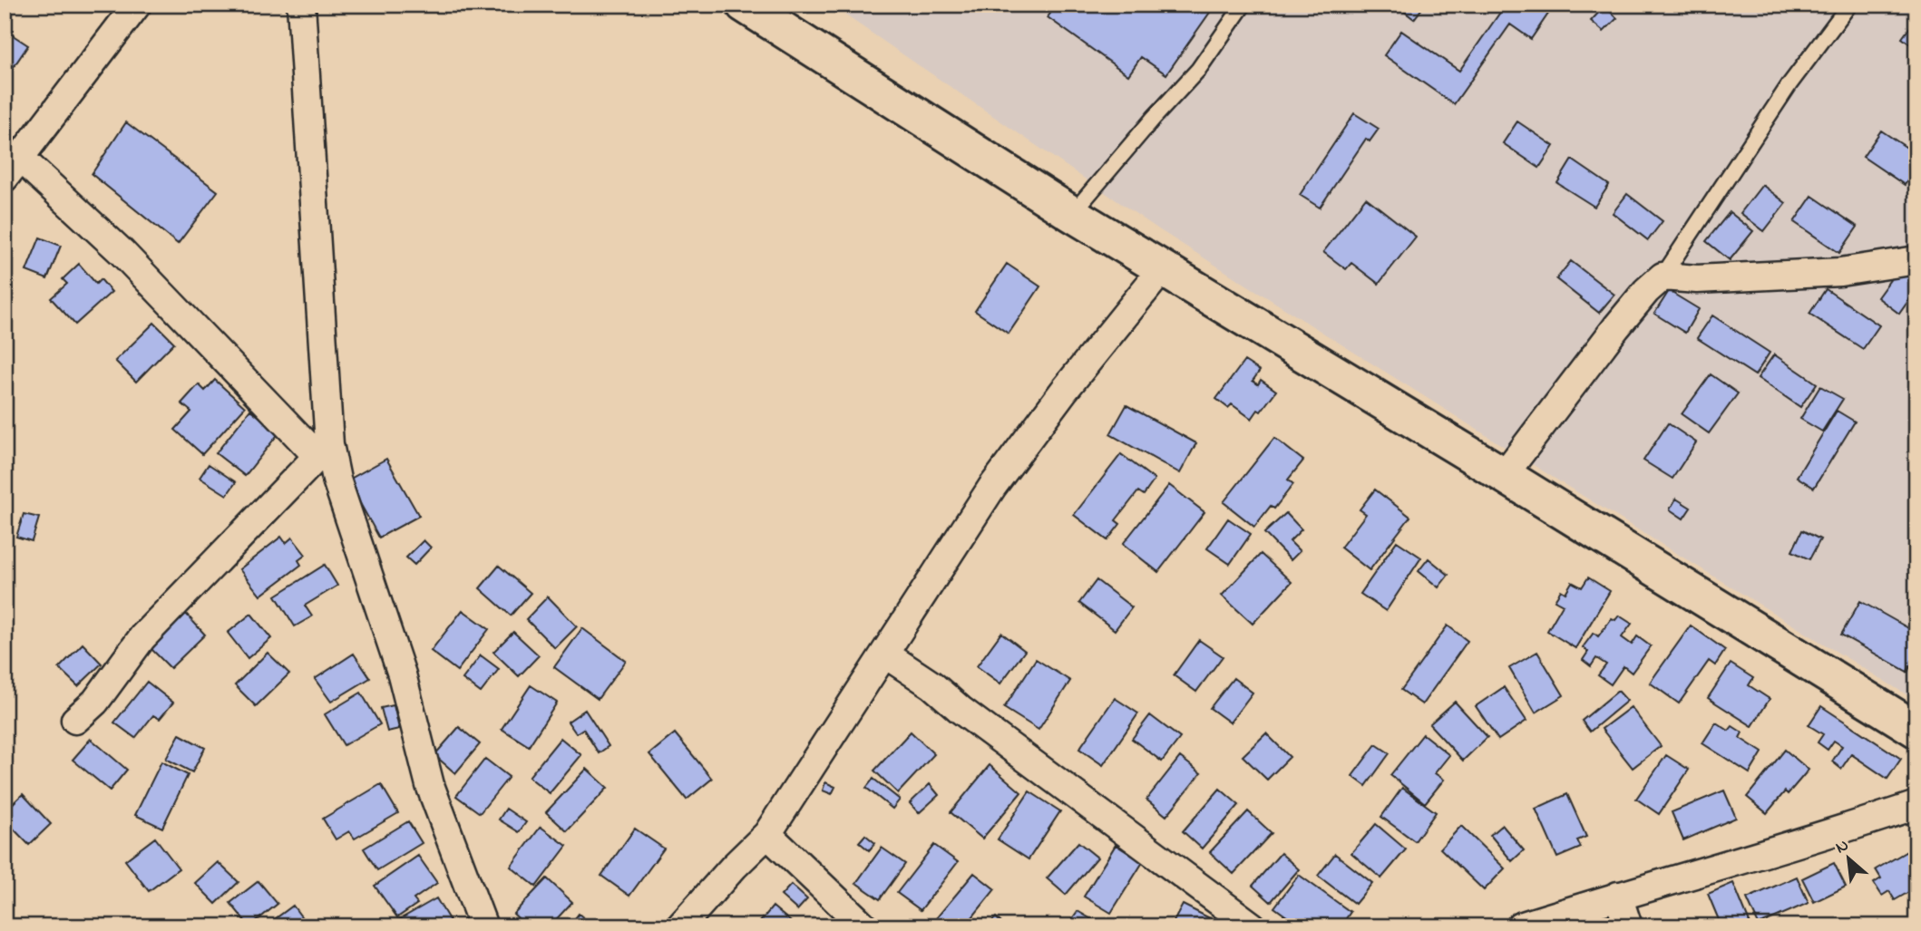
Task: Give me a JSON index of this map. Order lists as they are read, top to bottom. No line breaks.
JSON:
{"north":"top left"}
